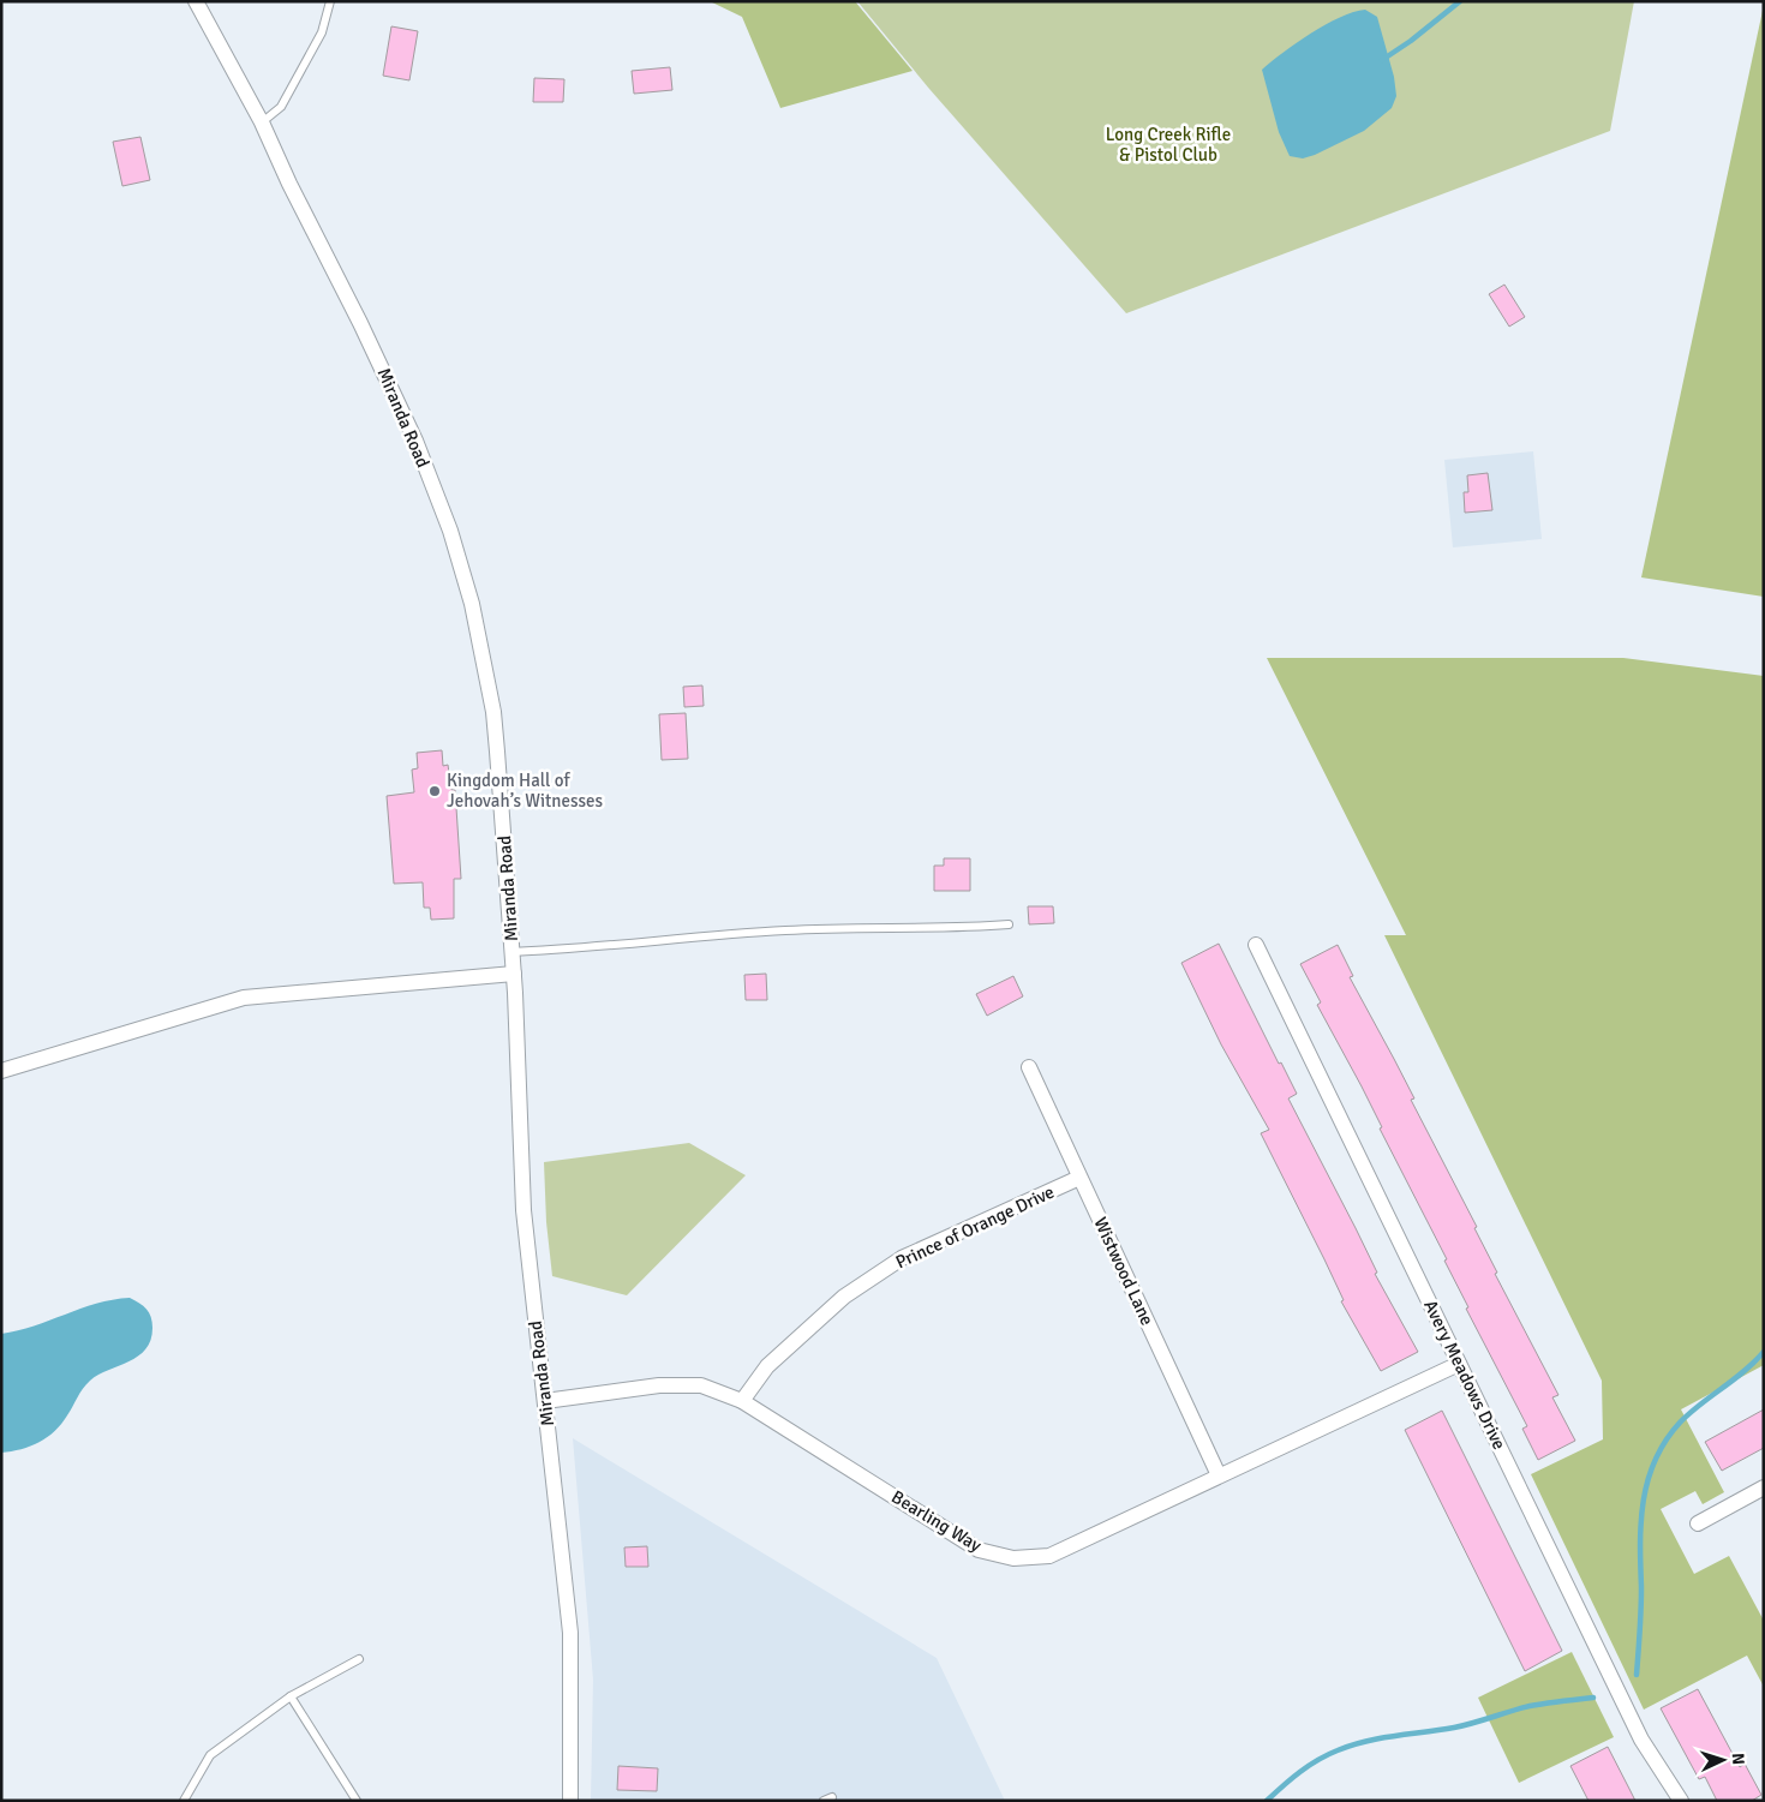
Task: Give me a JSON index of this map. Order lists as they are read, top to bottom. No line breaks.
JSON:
{"streets":{"street":["Miranda Road","Prince of Orange Drive","Wistwood Lane","Avery Meadows Drive","Bearling Way"]},"crossings":[["Miranda Road","Bearling Way"],["Prince of Orange Drive","Wistwood Lane"],["Prince of Orange Drive","Bearling Way"],["Wistwood Lane","Bearling Way"],["Avery Meadows Drive","Bearling Way"]],"parks":["Long Creek Rifle & Pistol Club"],"places":["Kingdom Hall of Jehovah’s Witnesses"],"north":"right"}
